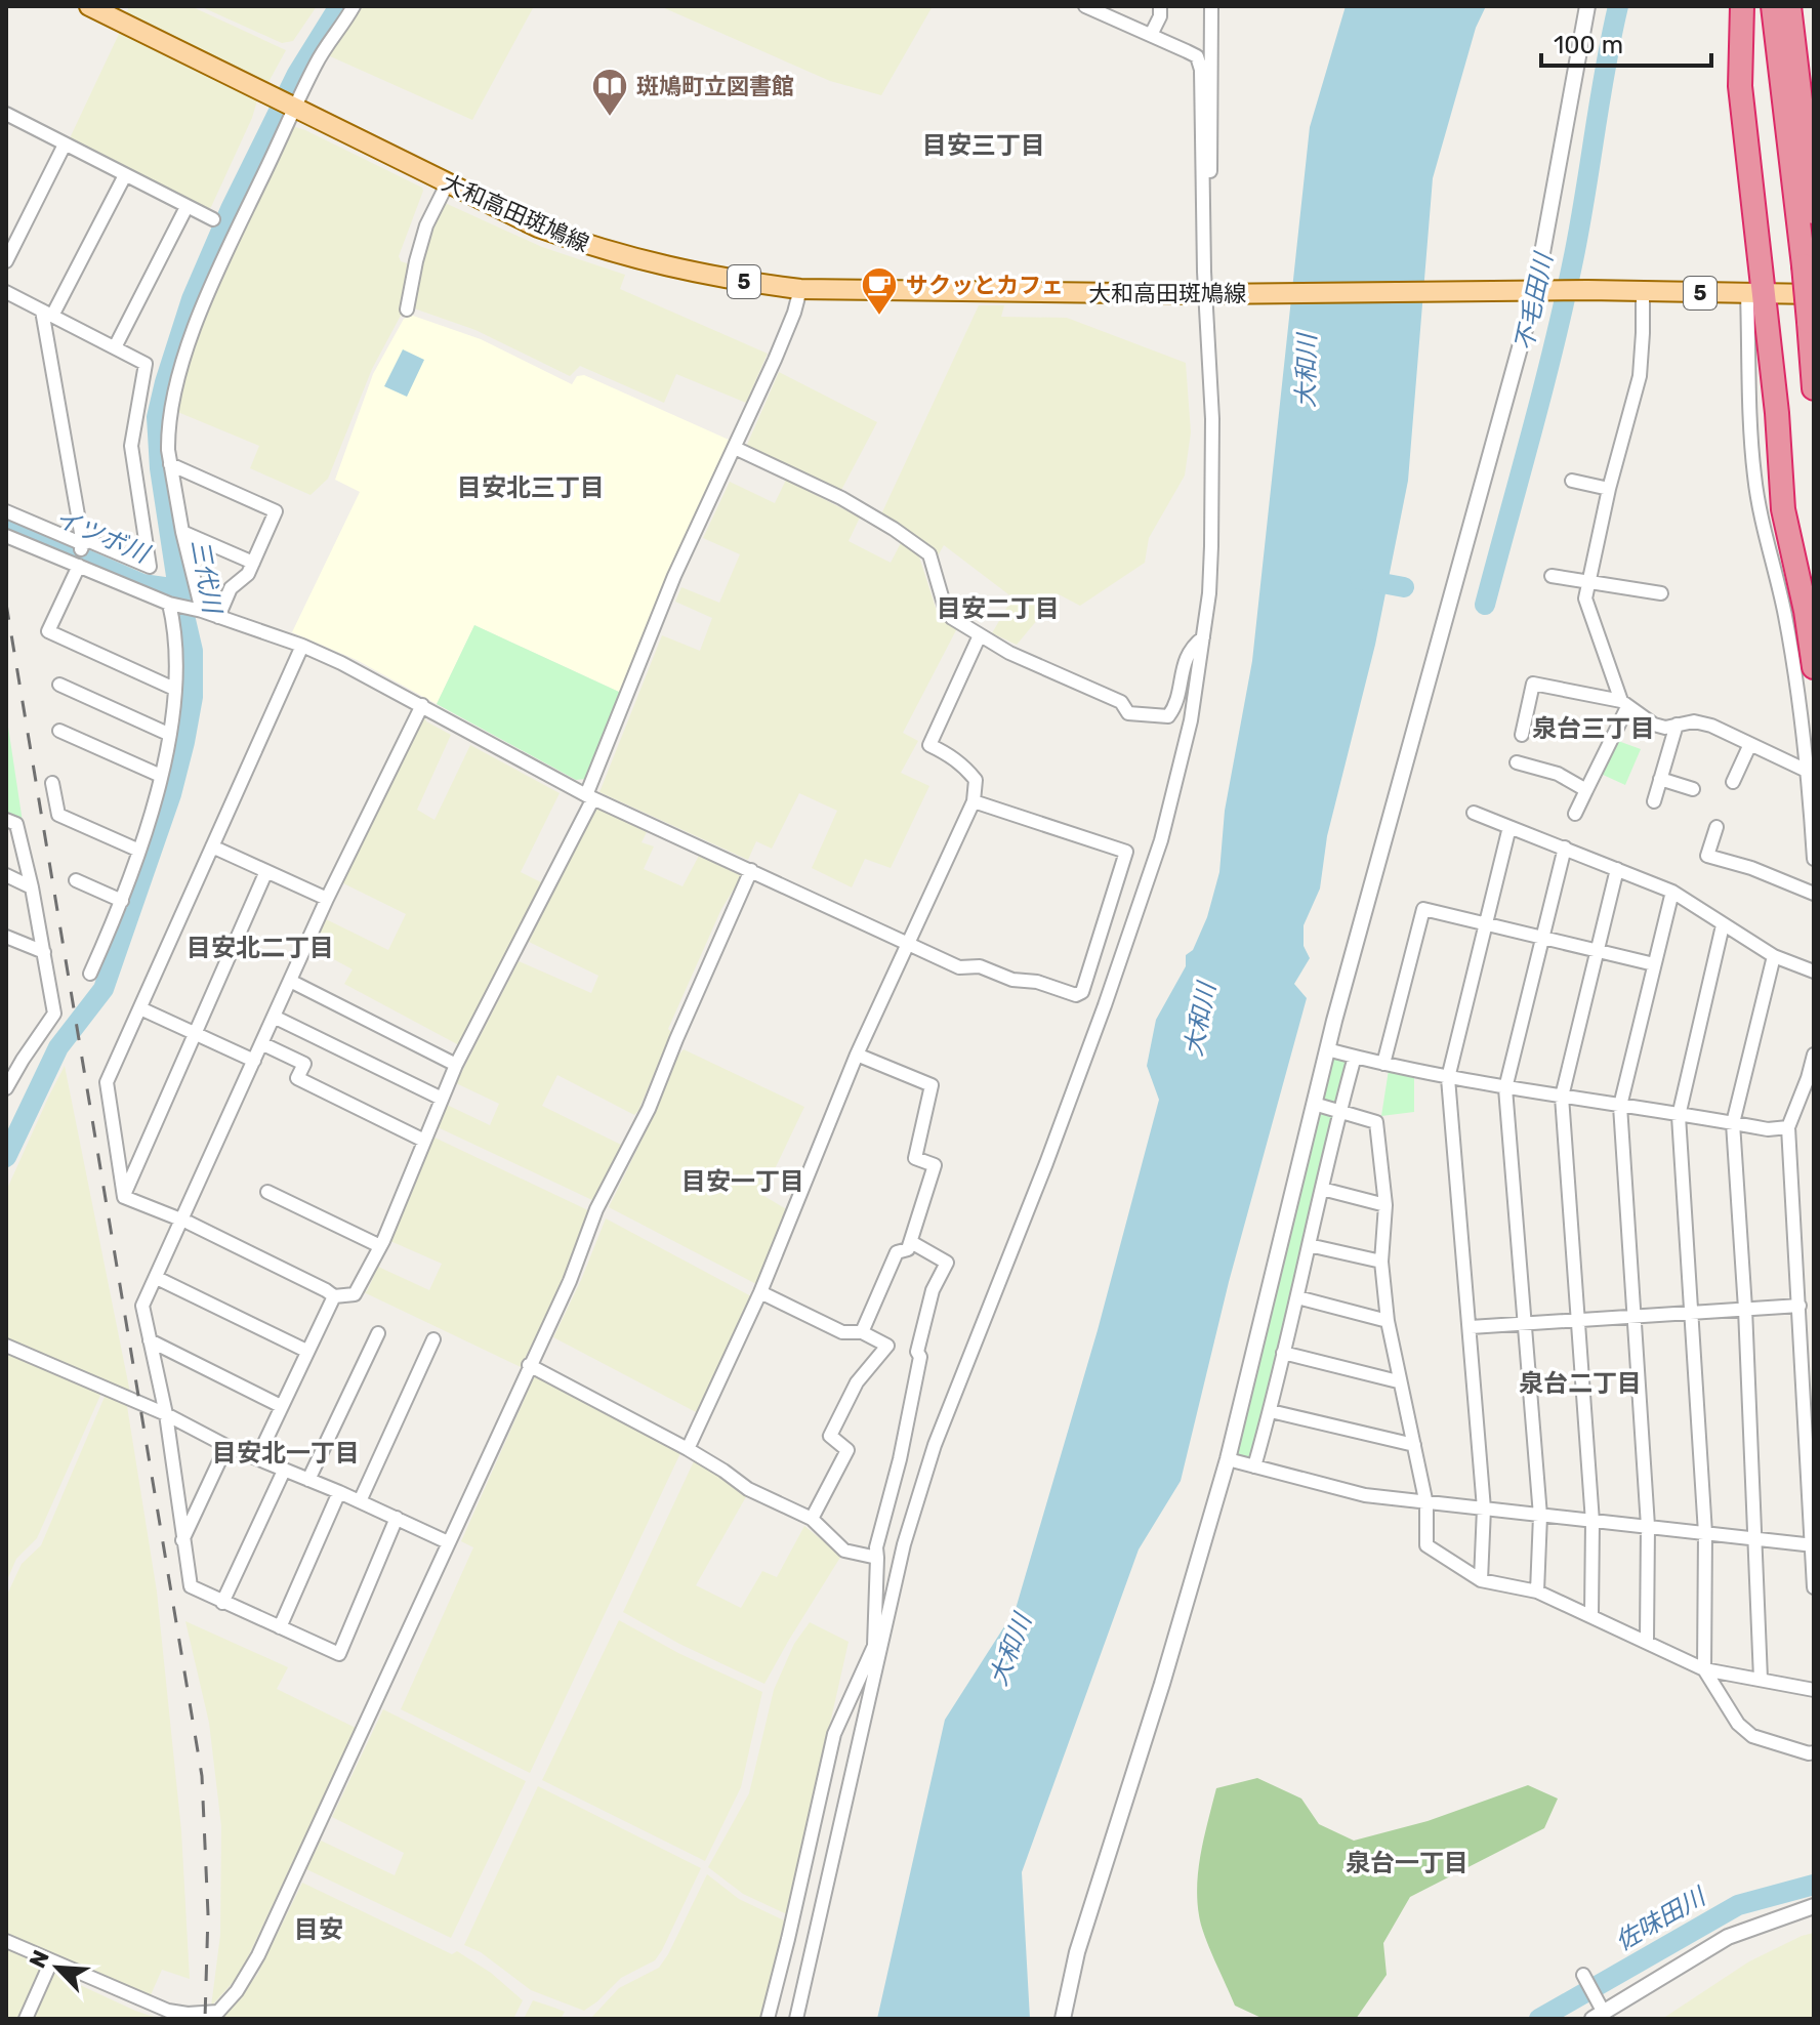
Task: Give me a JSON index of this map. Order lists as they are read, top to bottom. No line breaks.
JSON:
{"streets":{"main road":["大和高田斑鳩線","5"]},"districts":["目安三丁目","目安北三丁目","目安二丁目","泉台三丁目","目安北二丁目","目安一丁目","泉台二丁目","目安北一丁目","泉台一丁目","目安"],"water":["不毛田川","大和川","イツボ川","三代川","佐味田川"],"places":{"library":["斑鳩町立図書館"],"cafe":["サクッとカフェ"]},"scale_bar":"100 m","north":"top left"}
